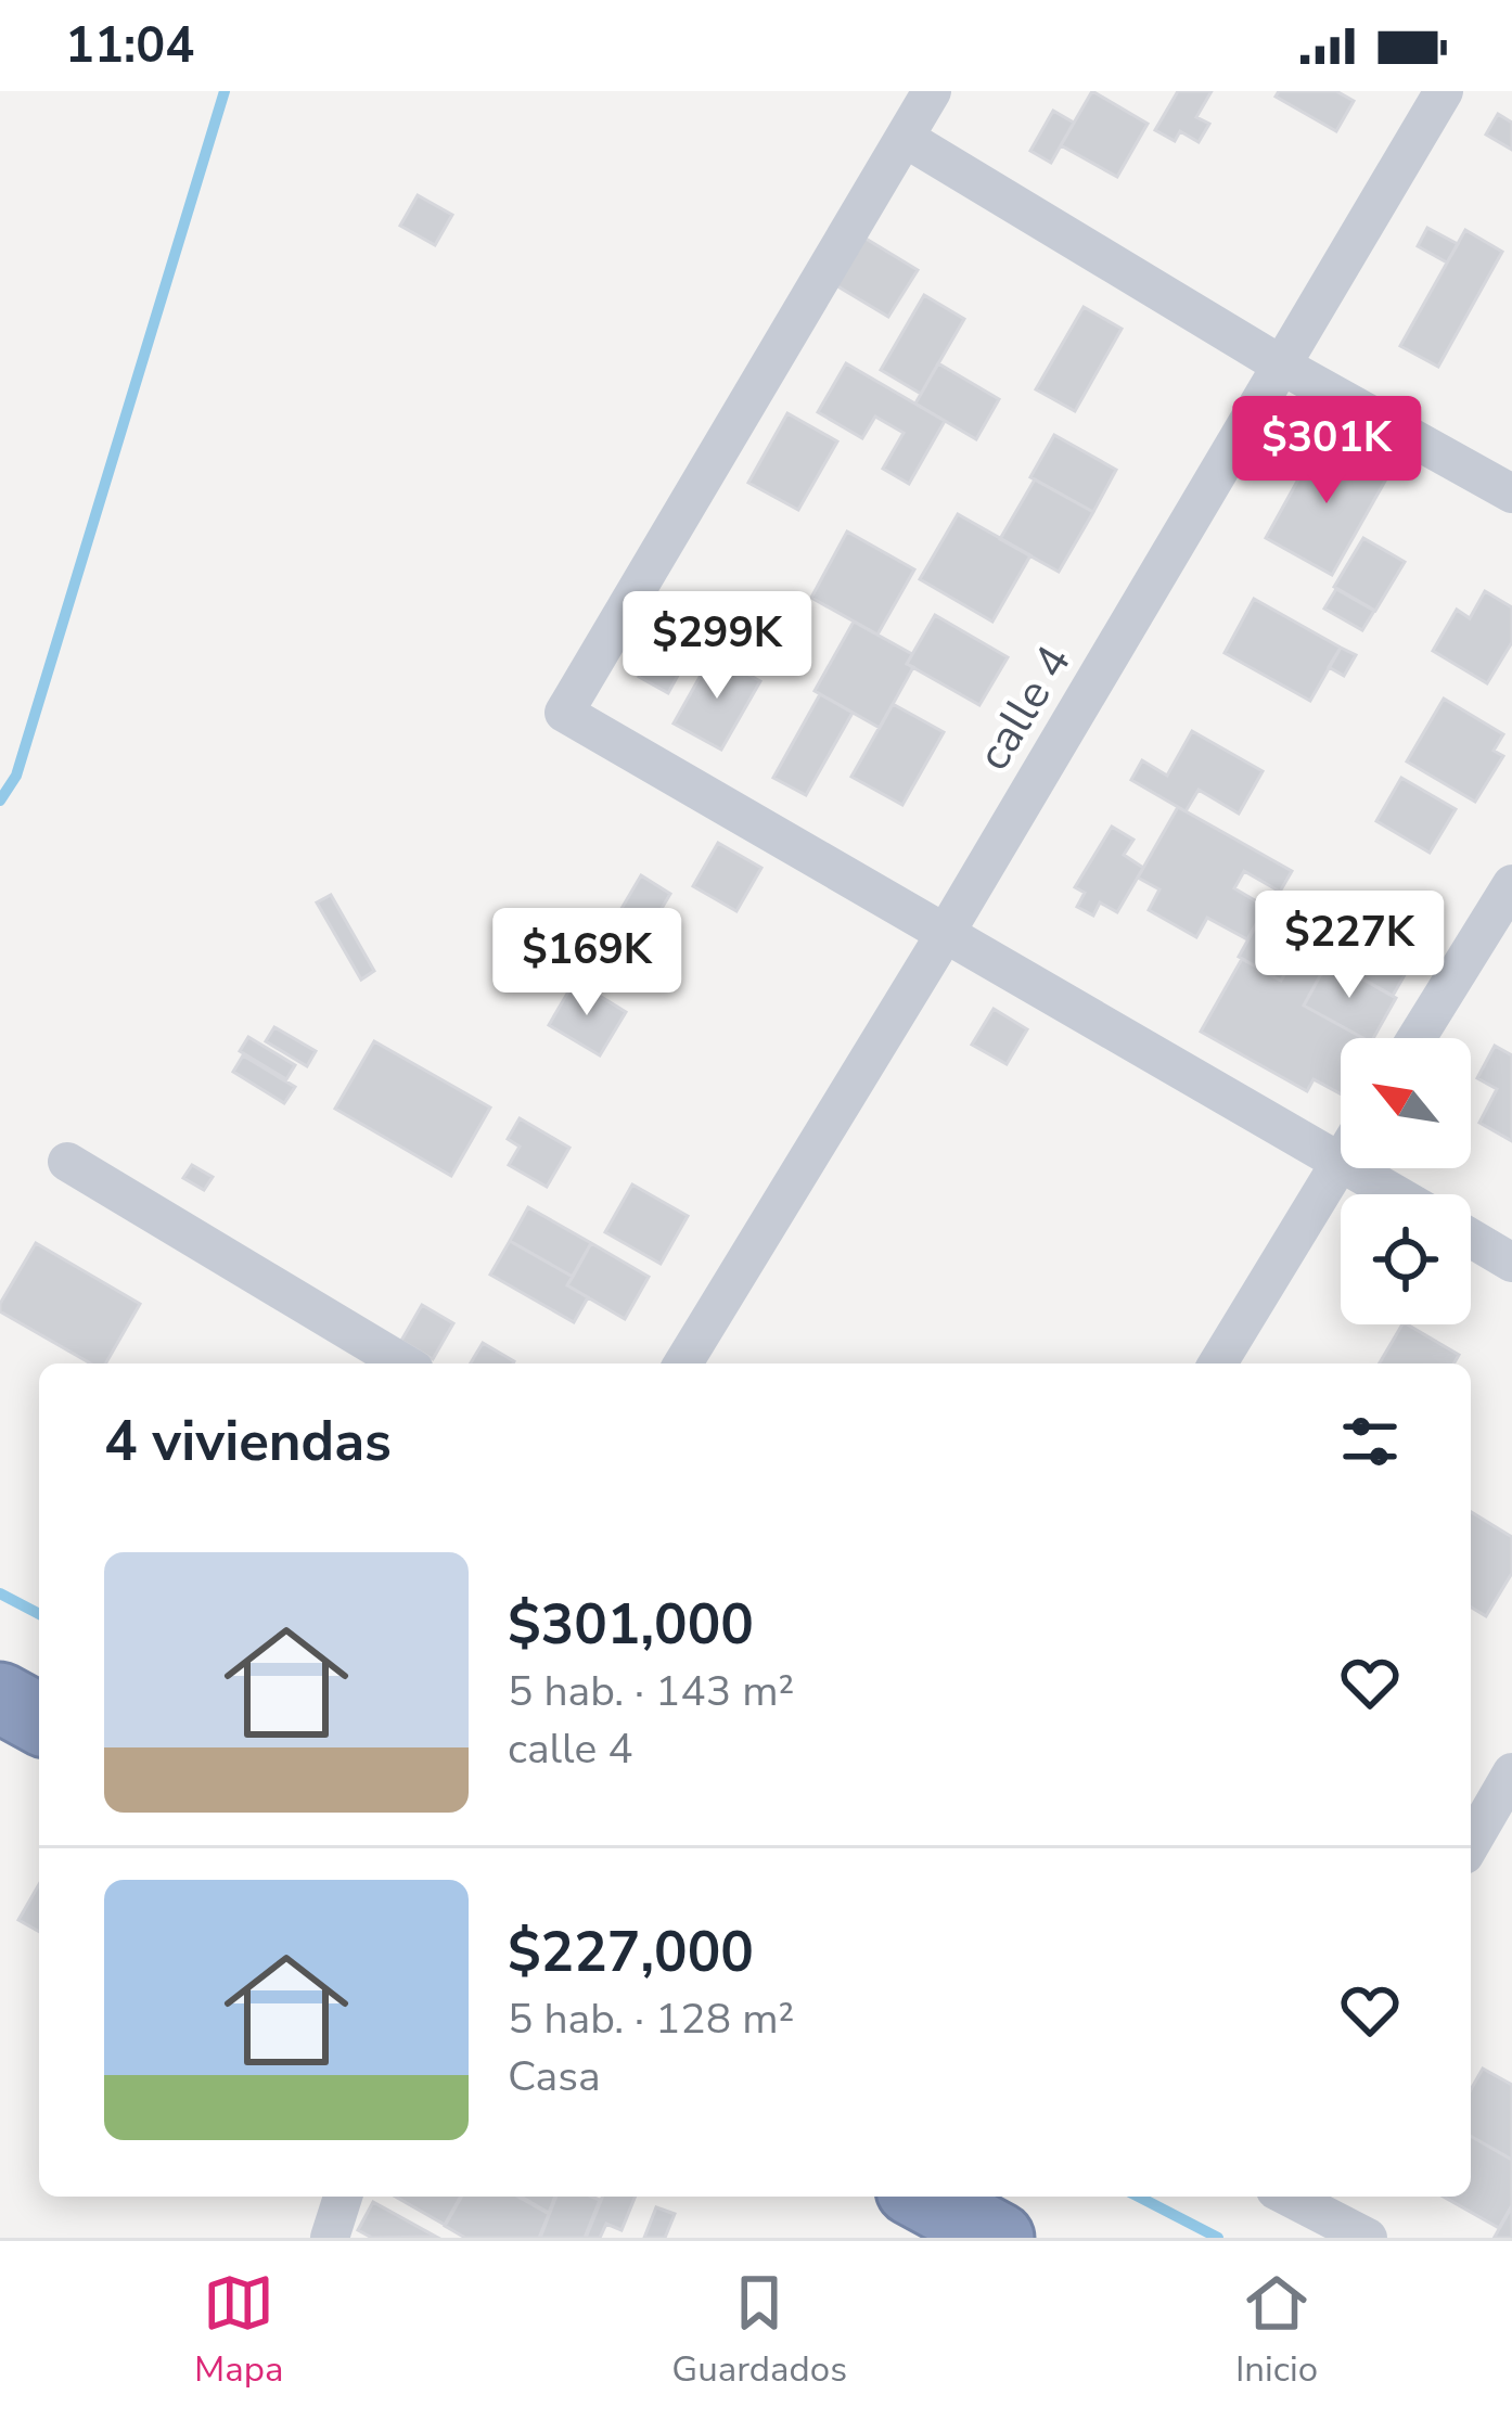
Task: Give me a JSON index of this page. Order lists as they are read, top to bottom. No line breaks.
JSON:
{"streets":{"street":["calle 4"]},"north":"top left","page":{"status":"11:04","price":["$301K","$299K","$227K","$169K"],"heading":"4 viviendas","list":[{"name":"$301,000","note":"5 hab. · 143 m² · calle 4"},{"name":"$227,000","note":"5 hab. · 128 m² · Casa"}],"tabs":["Mapa","Guardados","Inicio"]}}
